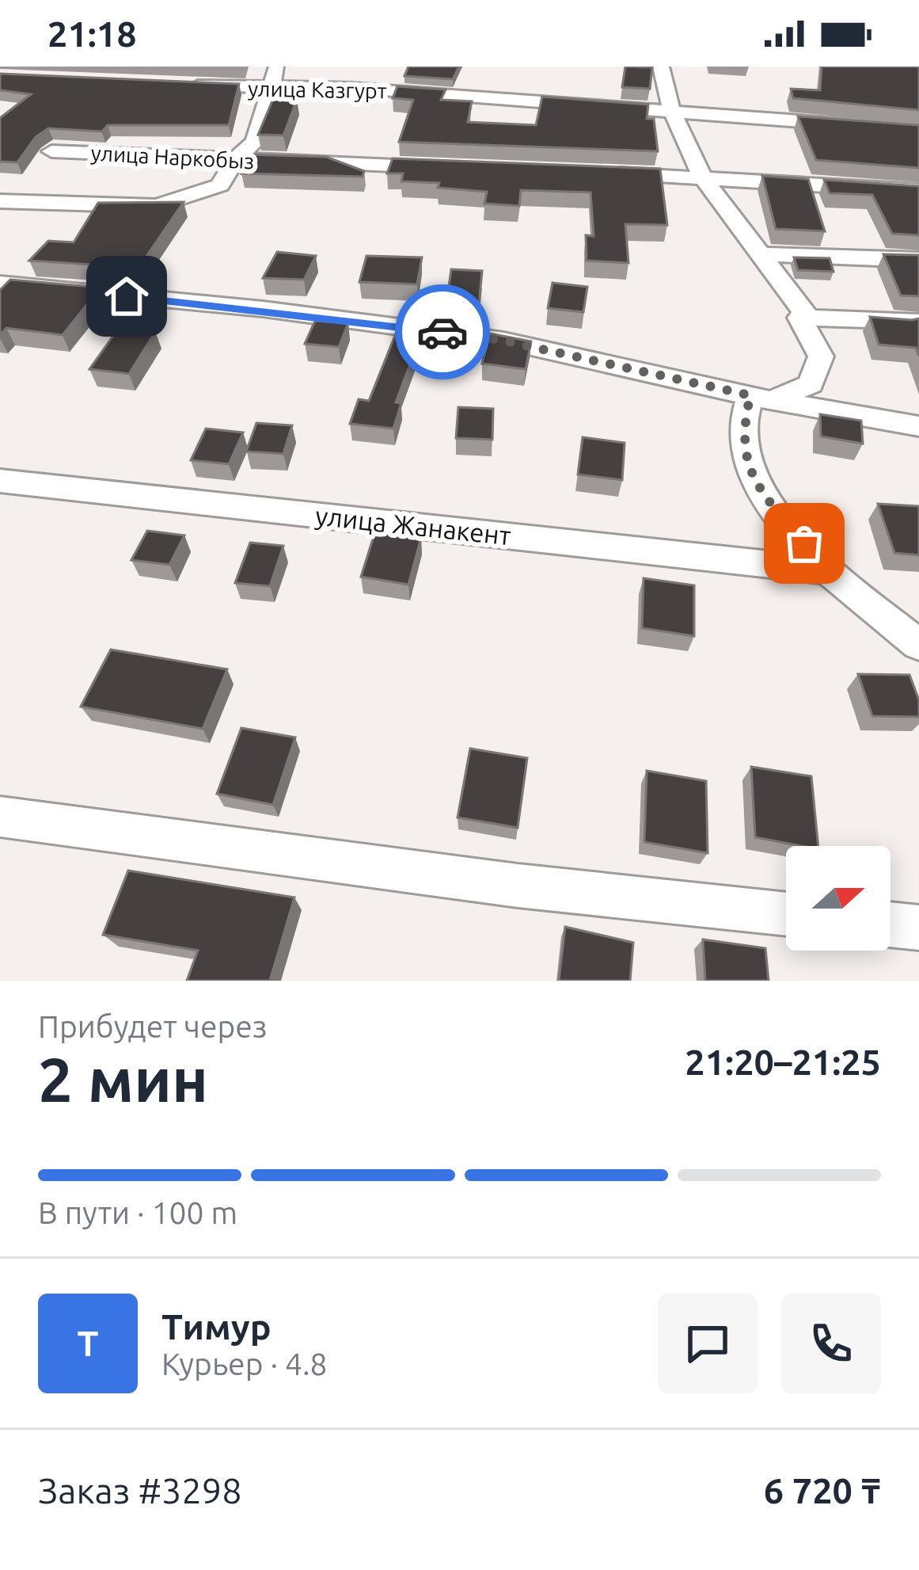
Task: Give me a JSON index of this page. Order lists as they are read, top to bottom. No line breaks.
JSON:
{"streets":{"street":["улица Казгурт","улица Наркобыз","улица Жанакент"]},"north":"right","page":{"status":"21:18","heading":["2 мин","Прибудет через","21:20–21:25"],"panel":["Тимур","Курьер · 4.8","Заказ #3298","6 720 ₸"],"bar":"В пути · 100 m","round":"Т"}}
